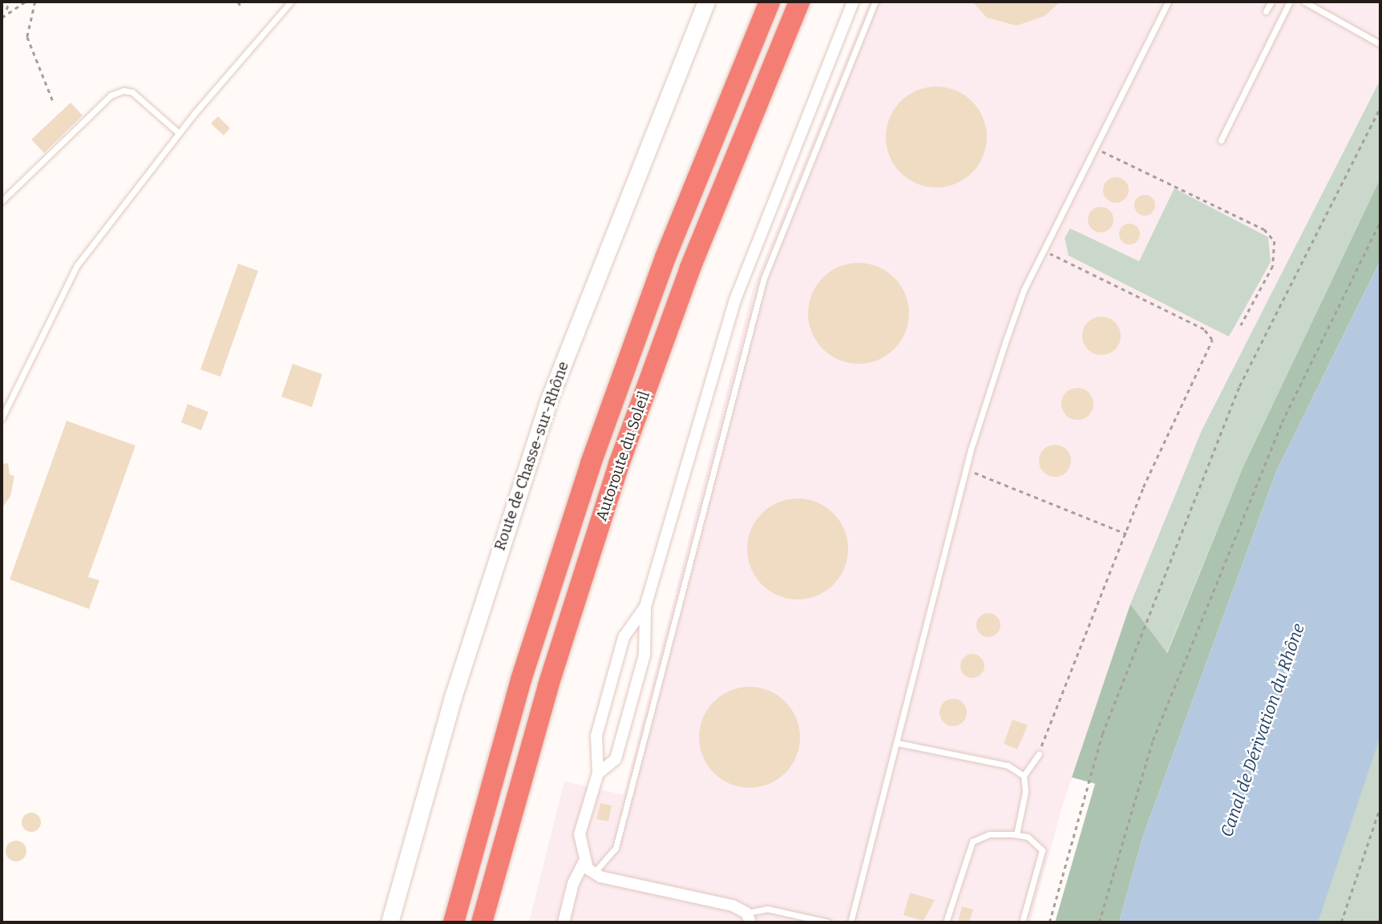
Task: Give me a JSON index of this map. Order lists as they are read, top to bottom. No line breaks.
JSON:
{"streets":{"highway":["Autoroute du Soleil"],"main road":["Route de Chasse-sur-Rhône"]},"water":["Canal de Dérivation du Rhône"]}
